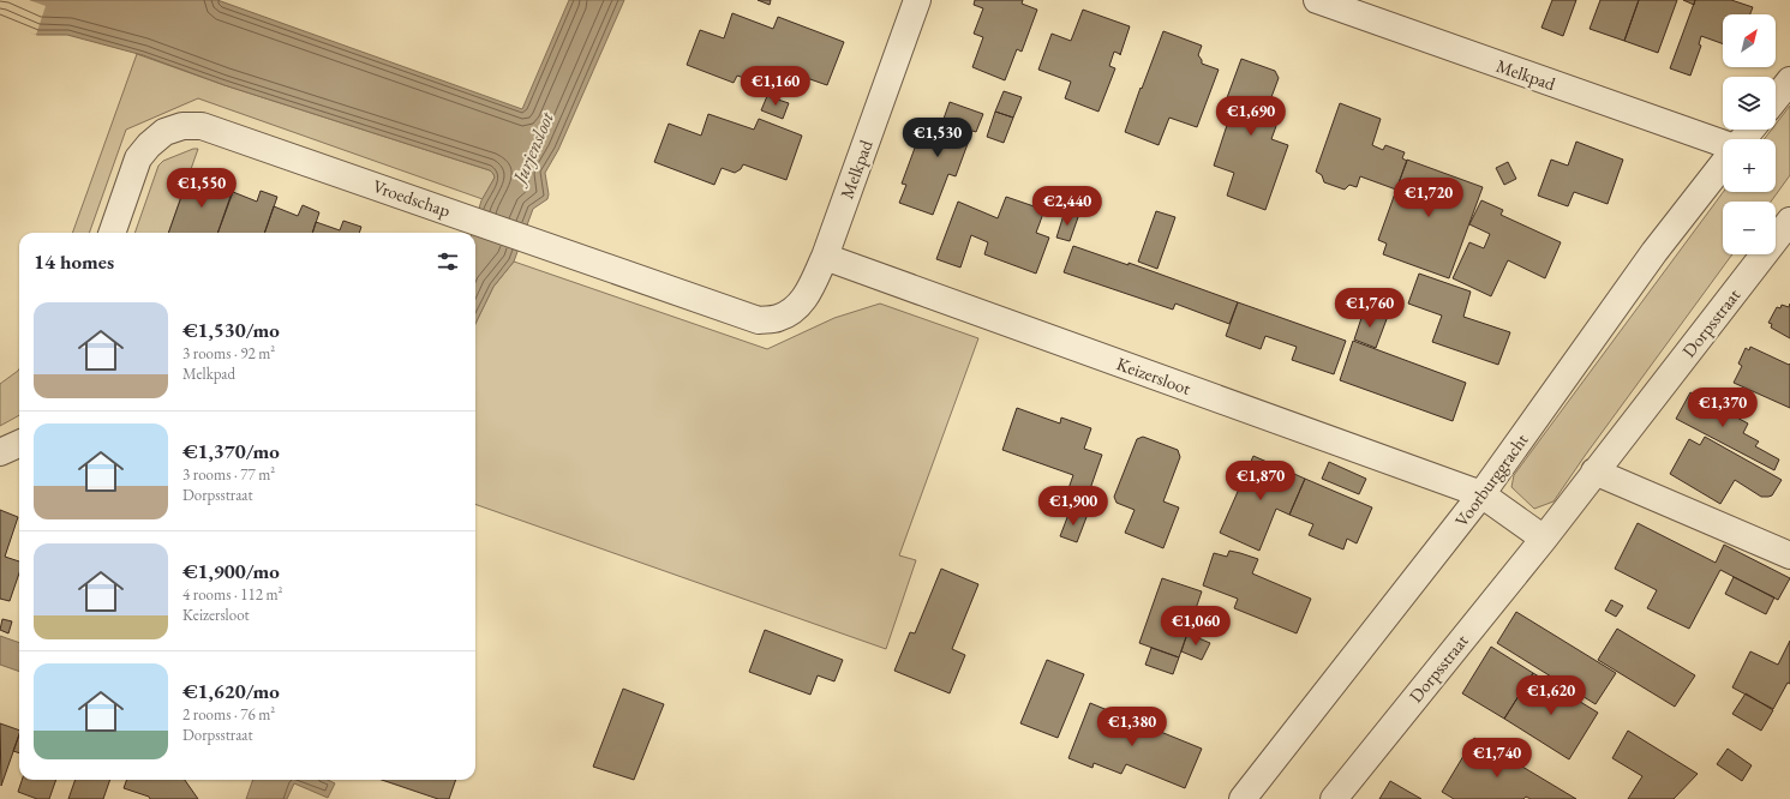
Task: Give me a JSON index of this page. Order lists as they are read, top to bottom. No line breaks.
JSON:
{"streets":{"street":["Melkpad","Vroedschap","Dorpsstraat","Keizersloot","Voorburggracht"]},"crossings":[["Melkpad","Vroedschap"],["Melkpad","Keizersloot"],["Vroedschap","Keizersloot"],["Keizersloot","Voorburggracht"]],"water":["Jurjensloot"],"north":"top right","page":{"map_buttons":["+","−"],"price":["€1,160","€1,690","€1,530","€1,550","€1,720","€2,440","€1,760","€1,370","€1,870","€1,900","€1,060","€1,620","€1,380","€1,740"],"heading":"14 homes","list":[{"name":"€1,530/mo","note":"3 rooms · 92 m² · Melkpad"},{"name":"€1,370/mo","note":"3 rooms · 77 m² · Dorpsstraat"},{"name":"€1,900/mo","note":"4 rooms · 112 m² · Keizersloot"},{"name":"€1,620/mo","note":"2 rooms · 76 m² · Dorpsstraat"}]}}
